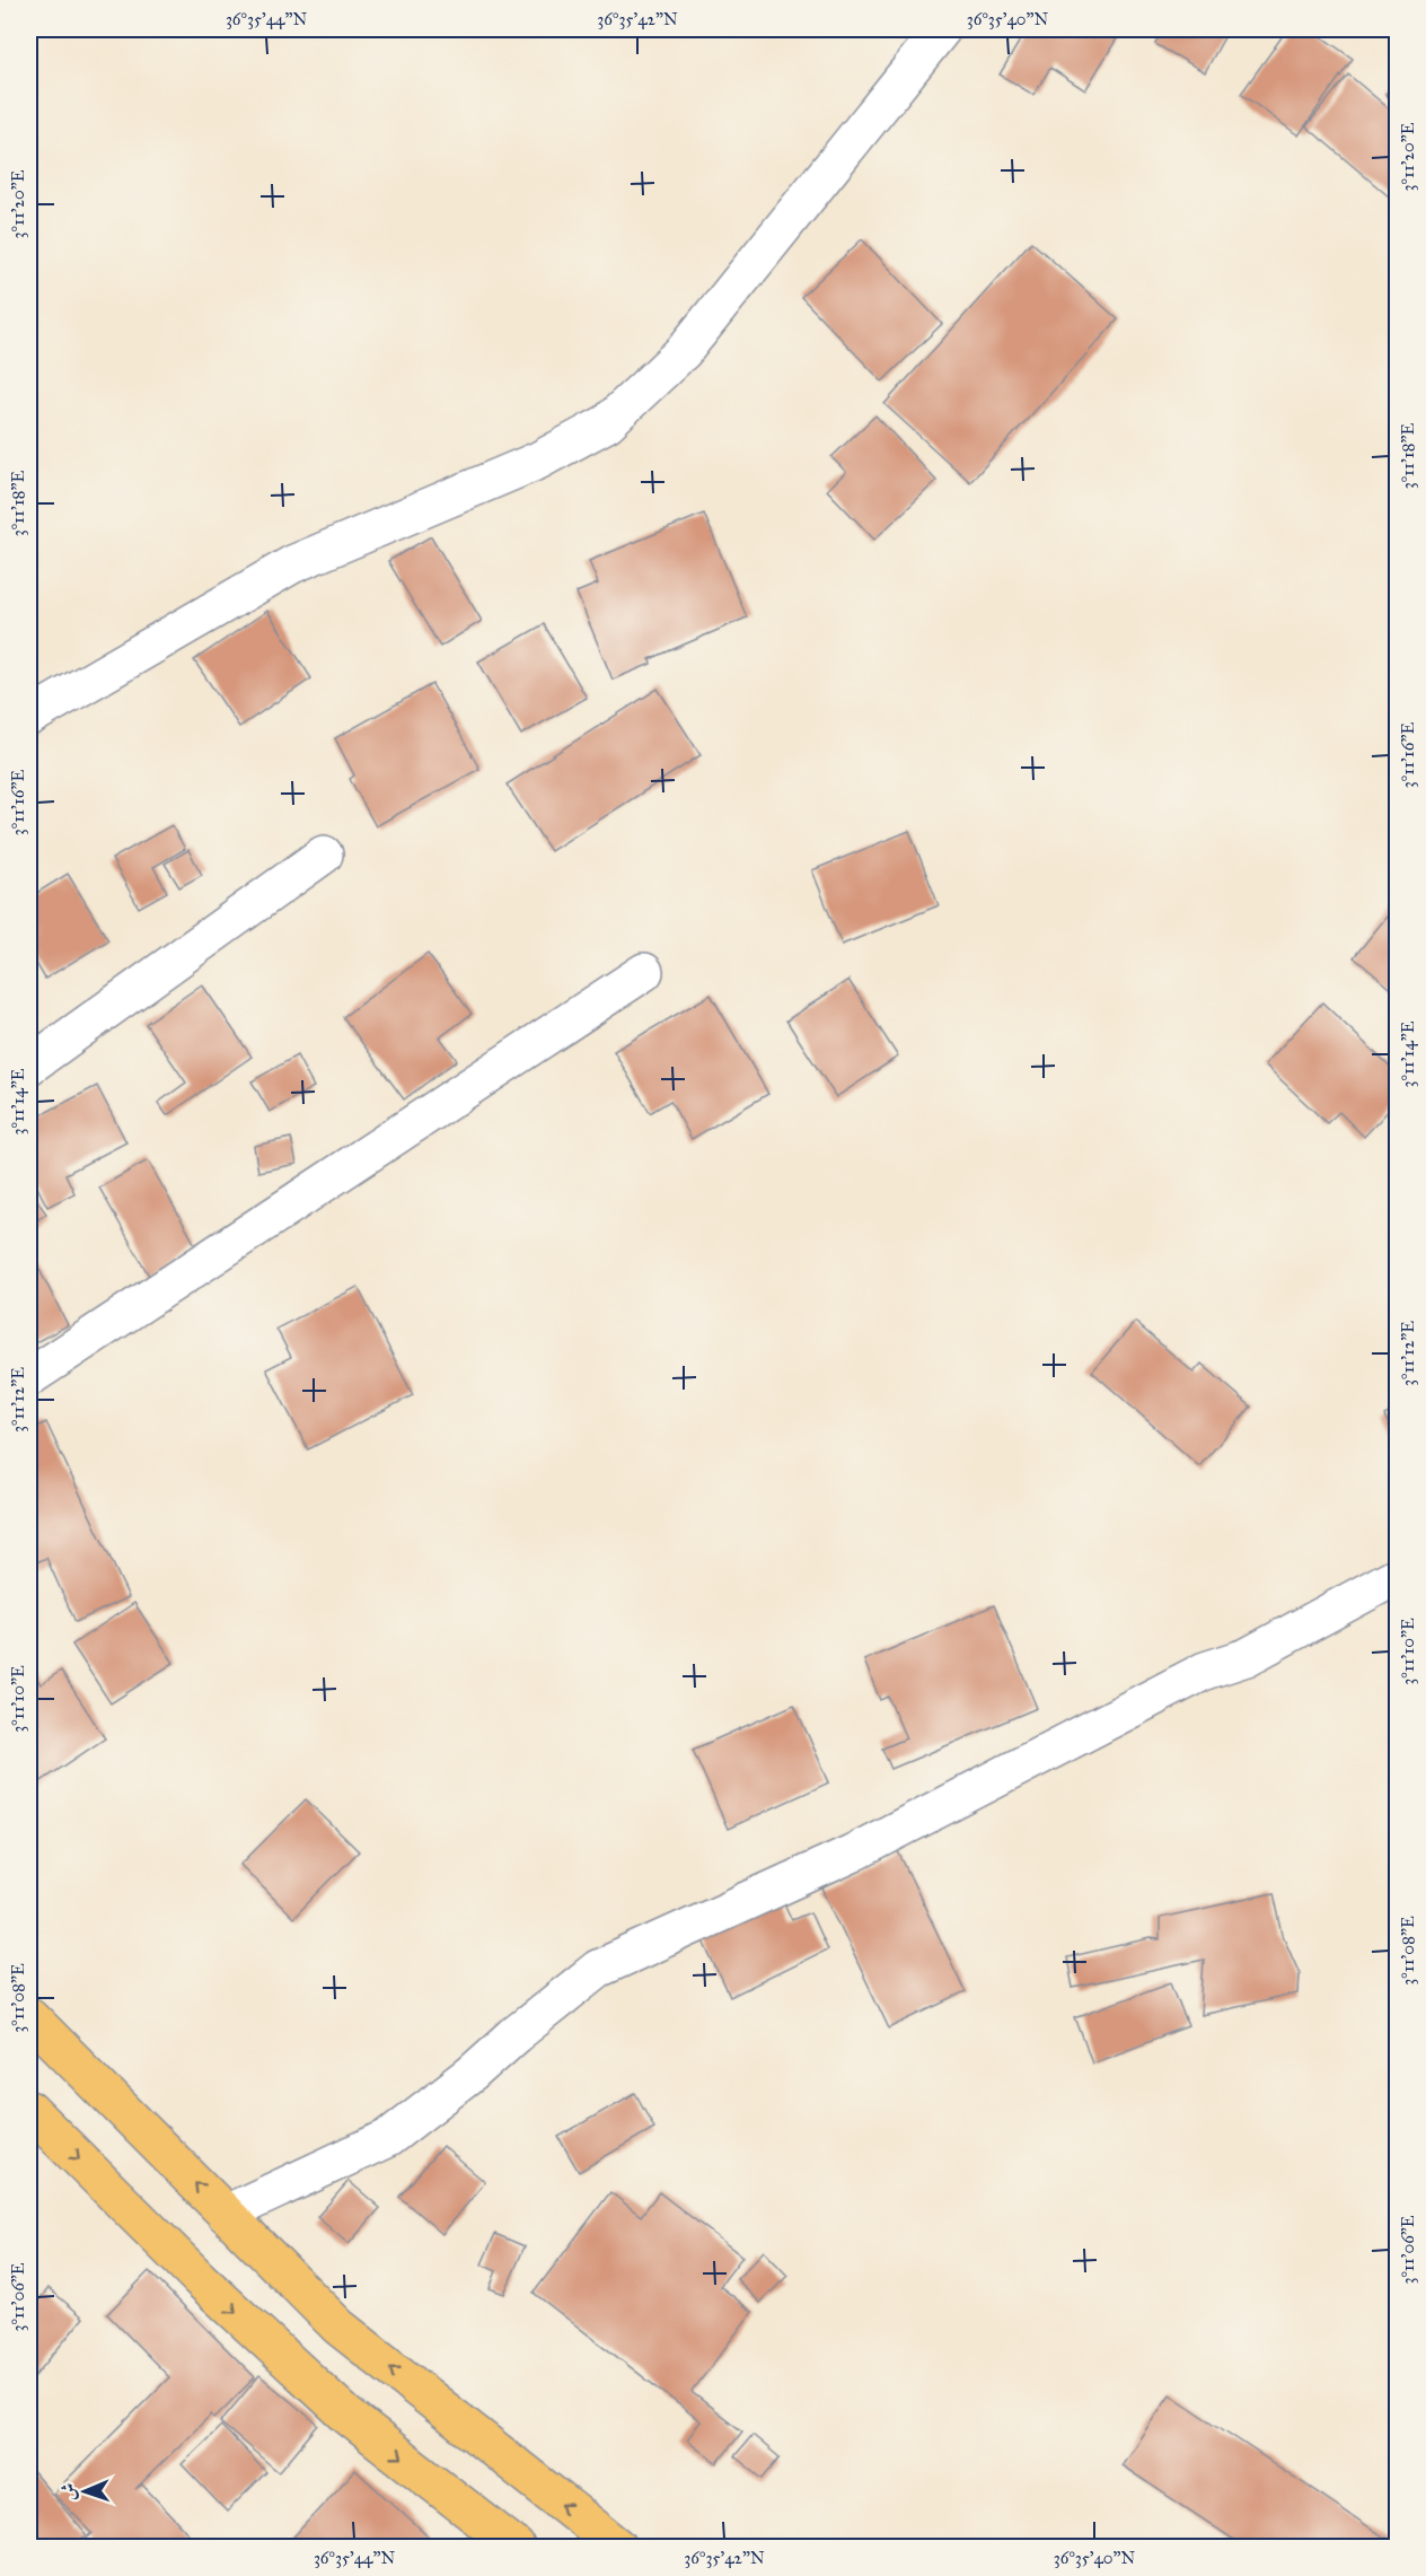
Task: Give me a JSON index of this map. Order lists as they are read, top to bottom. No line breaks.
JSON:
{"north":"left","coordinates":["36°35'44\"N","36°35'42\"N","36°35'40\"N","3°11'20\"E","3°11'18\"E","3°11'16\"E","3°11'14\"E","3°11'12\"E","3°11'10\"E","3°11'08\"E","3°11'06\"E"]}
